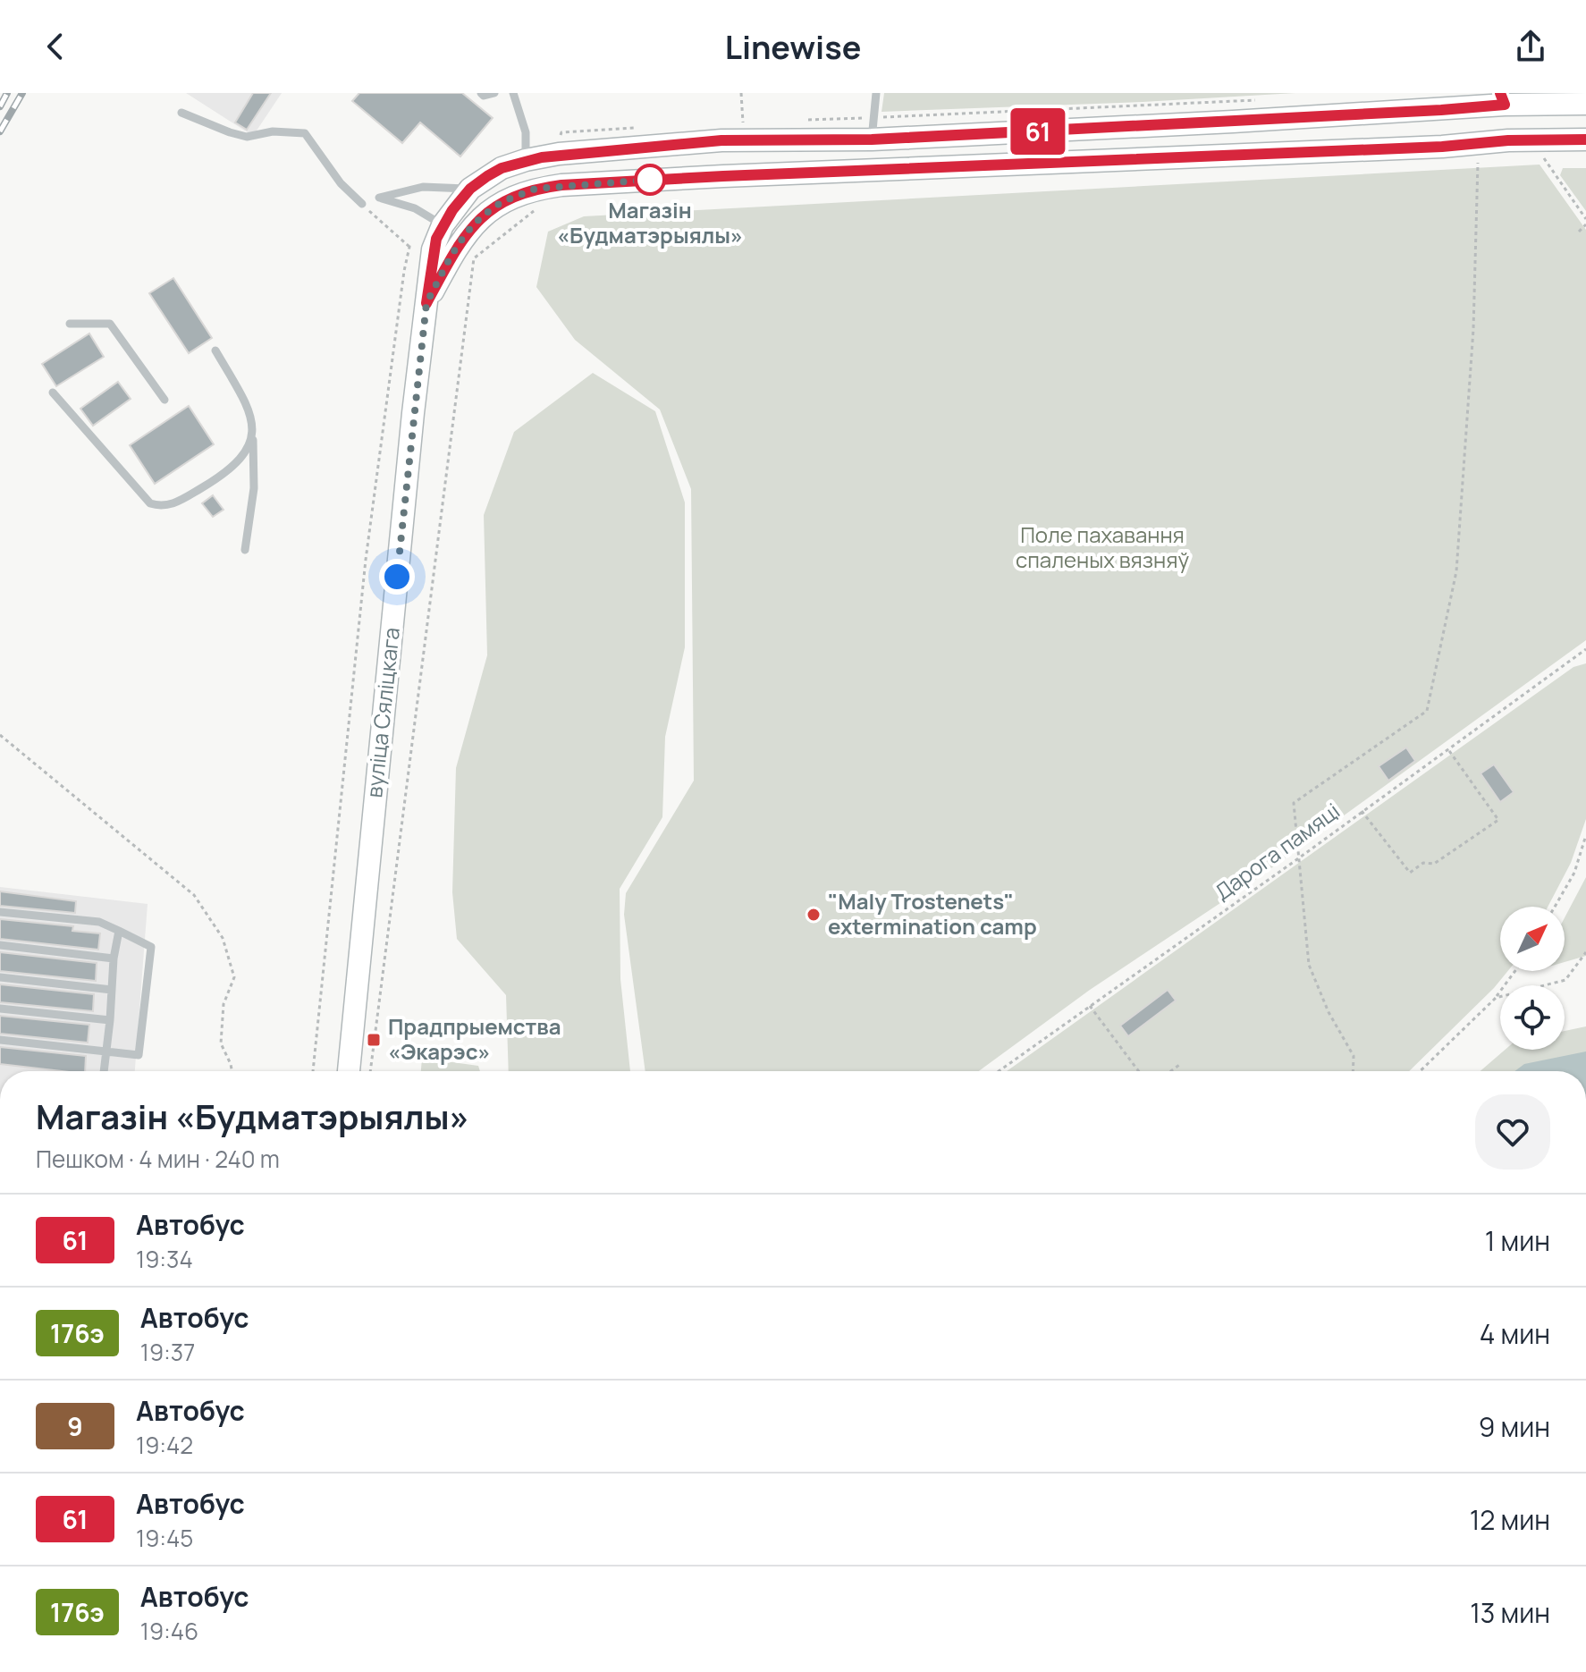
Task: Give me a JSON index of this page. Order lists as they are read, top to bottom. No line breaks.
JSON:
{"streets":{"main road":["вуліца Сяліцкага"],"path":["Дарога памяці"]},"parks":["Поле пахавання спаленых вязняў"],"places":{"other":["Магазін «Будматэрыялы»","\"Maly Trostenets\" extermination camp"],"transit":["Прадпрыемства «Экарэс»"]},"lines":["bus line 61"],"north":"top right","page":{"header":"Linewise","on_map":"61","heading":["Магазін «Будматэрыялы»","Пешком · 4 мин · 240 m"],"list":[{"mark":"61","name":"Автобус","note":"19:34","value":"1 мин"},{"mark":"176э","name":"Автобус","note":"19:37","value":"4 мин"},{"mark":"9","name":"Автобус","note":"19:42","value":"9 мин"},{"mark":"61","name":"Автобус","note":"19:45","value":"12 мин"},{"mark":"176э","name":"Автобус","note":"19:46","value":"13 мин"}]}}
